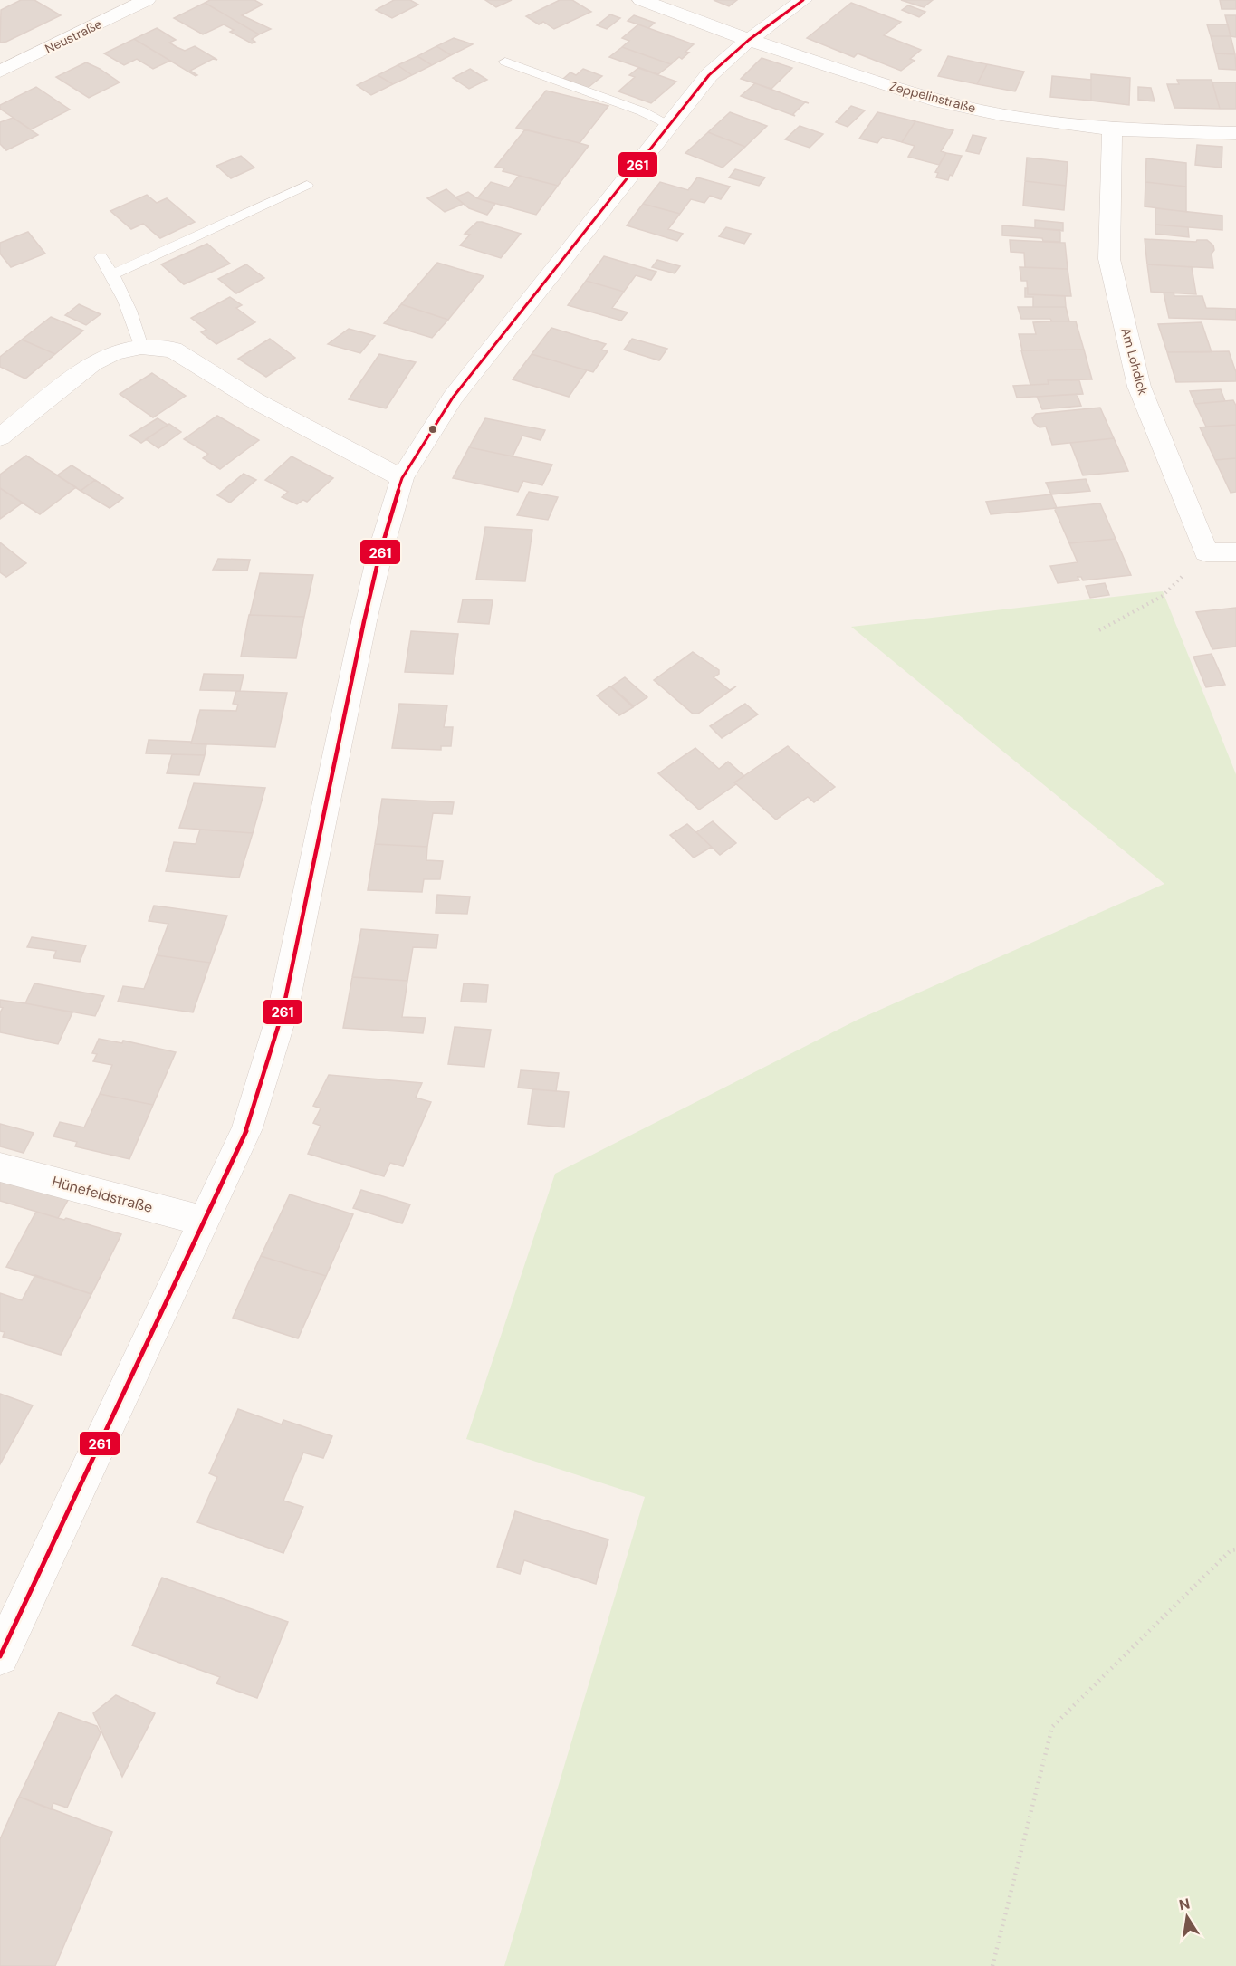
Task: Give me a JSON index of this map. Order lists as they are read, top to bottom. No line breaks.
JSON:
{"streets":{"street":["Neustraße","Zeppelinstraße","Am Lohdick","Hünefeldstraße"]},"crossings":[["Zeppelinstraße","Am Lohdick"]],"lines":["transit line 261"],"north":"top"}
